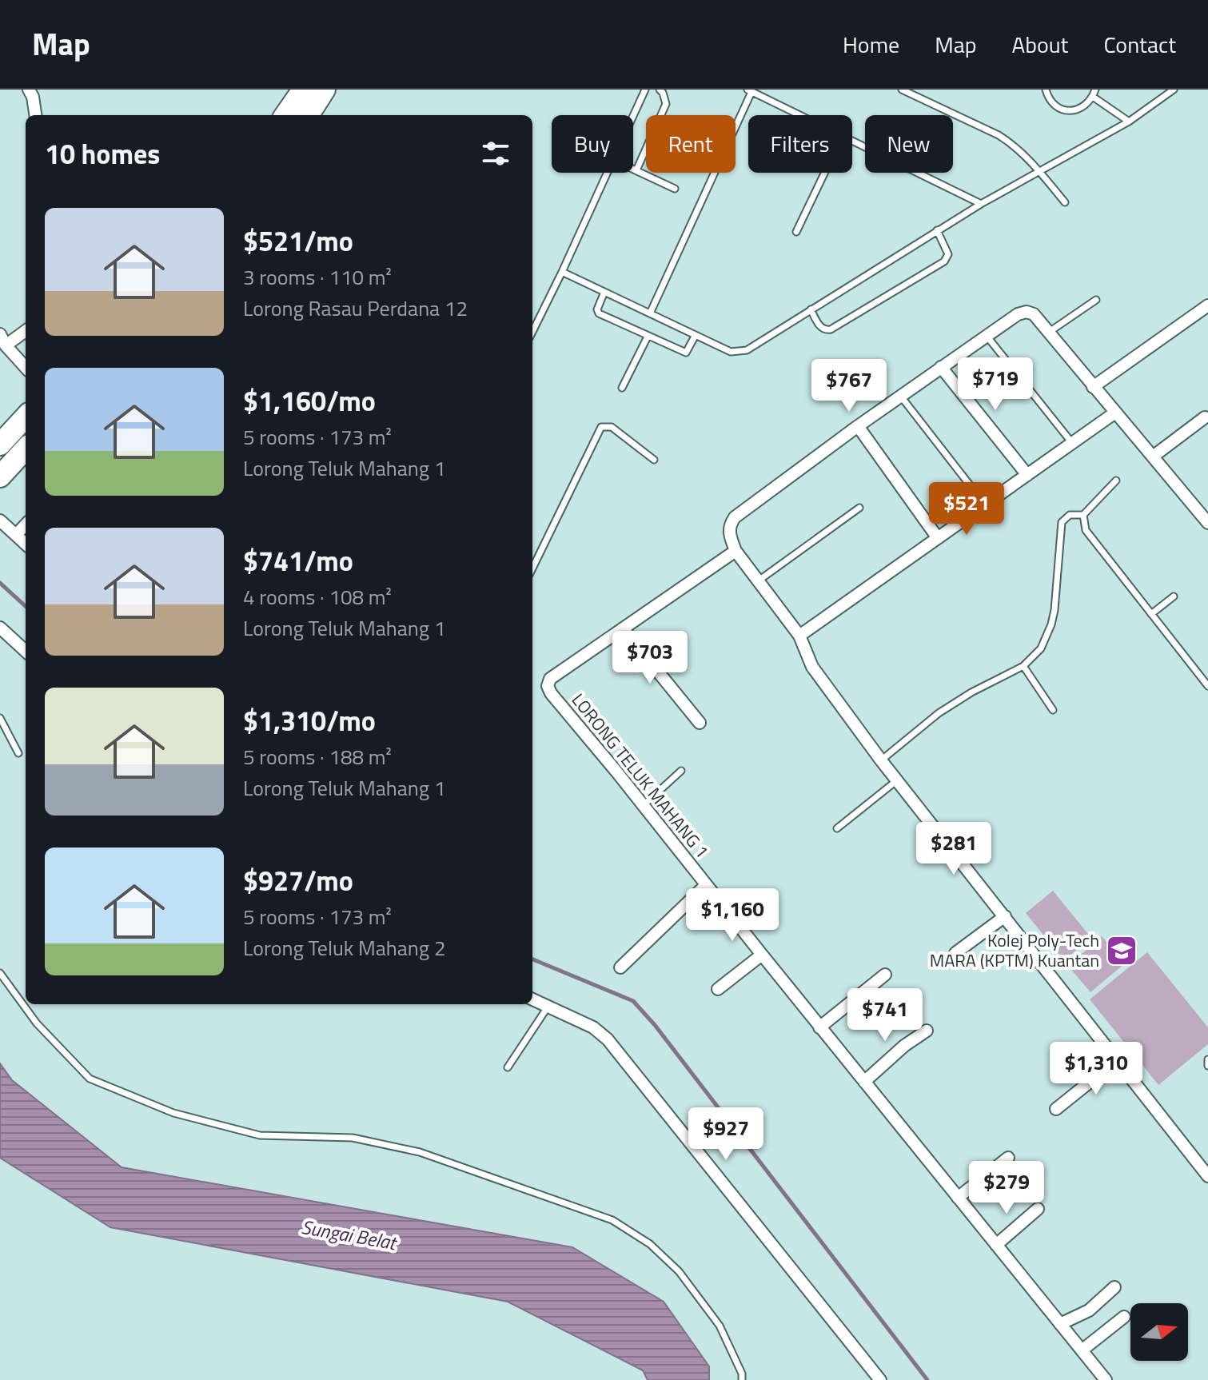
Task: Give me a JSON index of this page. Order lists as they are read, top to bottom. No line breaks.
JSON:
{"streets":{"street":["LORONG TELUK MAHANG 1"]},"water":["Sungai Belat"],"places":{"school or university":["Kolej Poly-Tech MARA (KPTM) Kuantan"]},"north":"right","page":{"header":"Map","nav":["Home","Map","About","Contact"],"chip":["Buy","Rent","Filters","New"],"heading":"10 homes","list":[{"name":"$521/mo","note":"3 rooms · 110 m² · Lorong Rasau Perdana 12"},{"name":"$1,160/mo","note":"5 rooms · 173 m² · Lorong Teluk Mahang 1"},{"name":"$741/mo","note":"4 rooms · 108 m² · Lorong Teluk Mahang 1"},{"name":"$1,310/mo","note":"5 rooms · 188 m² · Lorong Teluk Mahang 1"},{"name":"$927/mo","note":"5 rooms · 173 m² · Lorong Teluk Mahang 2"}],"price":["$719","$767","$521","$703","$281","$1,160","$741","$1,310","$927","$279"]}}
